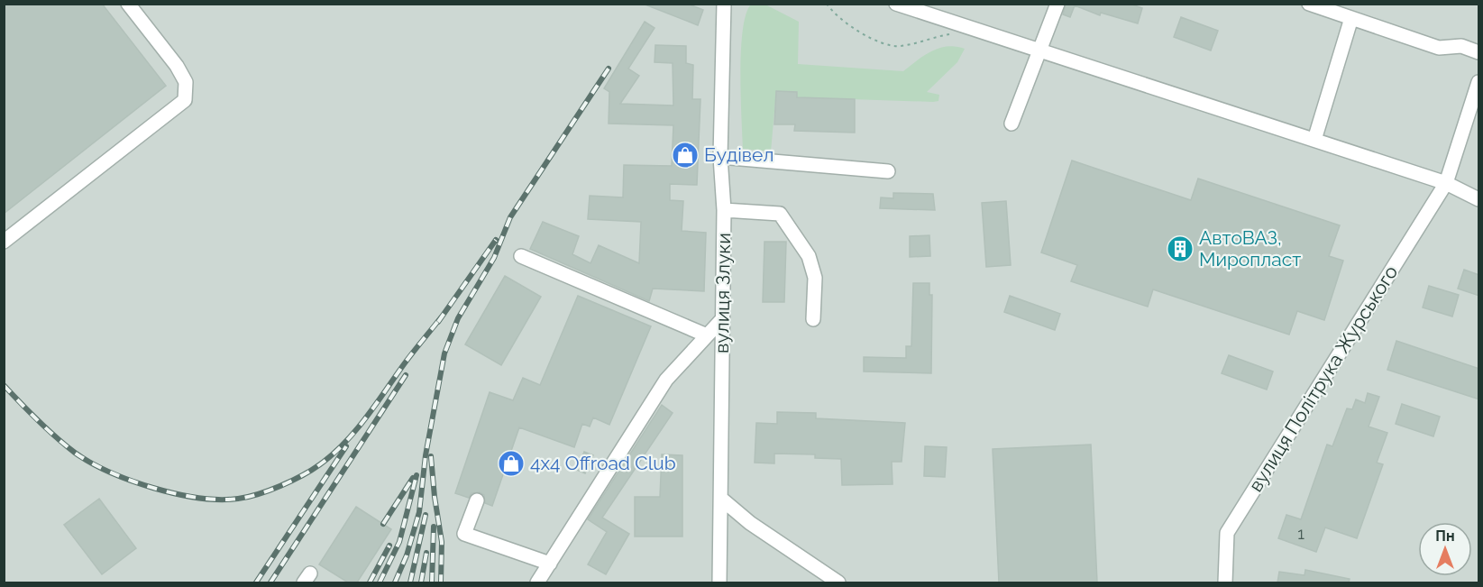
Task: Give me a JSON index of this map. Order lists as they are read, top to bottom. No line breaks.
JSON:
{"streets":{"street":["вулиця Злуки","вулиця Політрука Журського"]},"places":{"shop":["Будівел","4x4 Offroad Club"],"building":["АвтоВАЗ, Миропласт"]},"house_numbers":["1"],"north":"top"}
